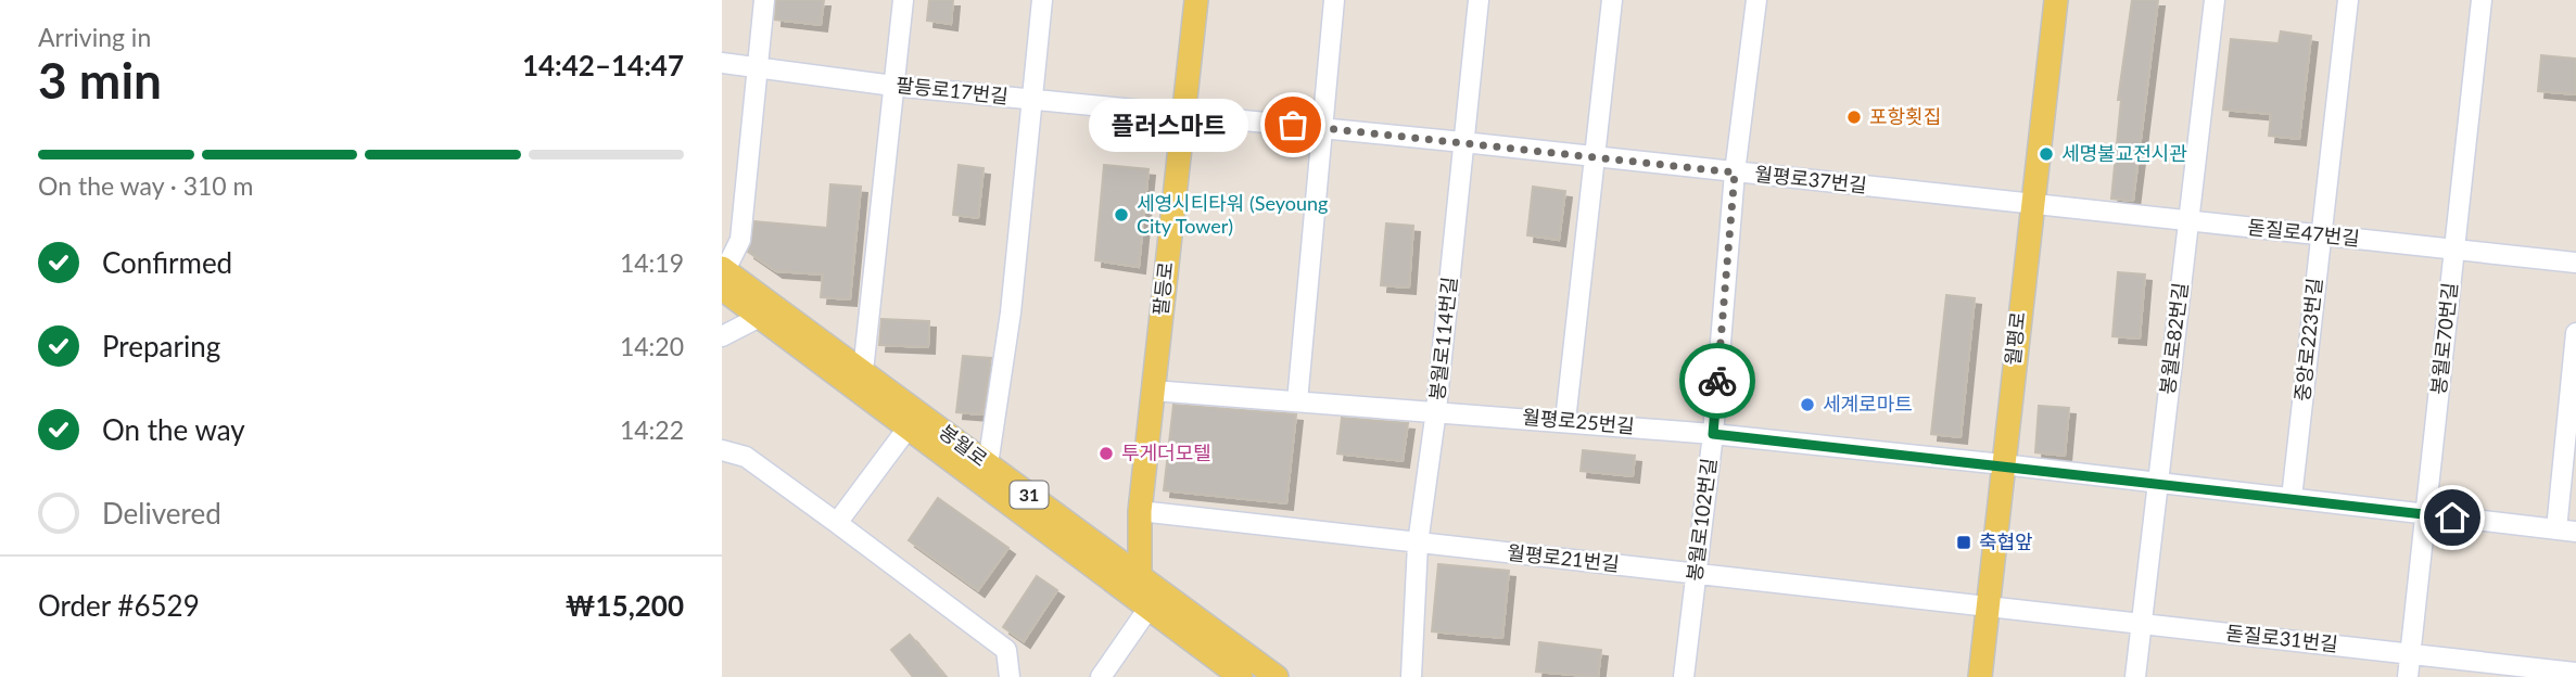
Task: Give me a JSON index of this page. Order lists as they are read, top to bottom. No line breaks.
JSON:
{"streets":{"main road":["팔등로","월평로","봉월로","31"],"street":["팔등로17번길","월평로37번길","돋질로47번길","봉월로114번길","봉월로82번길","봉월로70번길","중앙로223번길","월평로25번길","봉월로102번길","월평로21번길","돋질로31번길"]},"crossings":[["팔등로17번길","월평로37번길"],["팔등로17번길","팔등로"],["월평로37번길","돋질로47번길"],["월평로37번길","팔등로"],["월평로37번길","봉월로114번길"],["월평로37번길","월평로"],["월평로37번길","봉월로102번길"],["돋질로47번길","월평로"],["돋질로47번길","봉월로82번길"],["돋질로47번길","봉월로70번길"],["돋질로47번길","중앙로223번길"],["팔등로","월평로25번길"],["팔등로","봉월로"],["팔등로","월평로21번길"],["봉월로114번길","월평로25번길"],["봉월로114번길","월평로21번길"],["월평로","월평로25번길"],["월평로","월평로21번길"],["월평로","돋질로31번길"],["봉월로82번길","월평로25번길"],["봉월로82번길","돋질로31번길"],["봉월로70번길","월평로25번길"],["봉월로70번길","돋질로31번길"],["중앙로223번길","월평로25번길"],["월평로25번길","봉월로102번길"],["봉월로102번길","월평로21번길"],["월평로21번길","돋질로31번길"]],"places":{"other":["포항횟집","플러스마트","세명불교전시관","세영시티타워 (Seyoung City Tower)","세계로마트","투게더모텔"],"transit":["축협앞"]},"page":{"heading":["3 min","Arriving in","14:42–14:47"],"panel":["Order #6529","₩15,200"],"bubble":"플러스마트","bar":"On the way · 310 m","list":[["Confirmed","14:19"],["Preparing","14:20"],["On the way","14:22"],"Delivered"]}}
